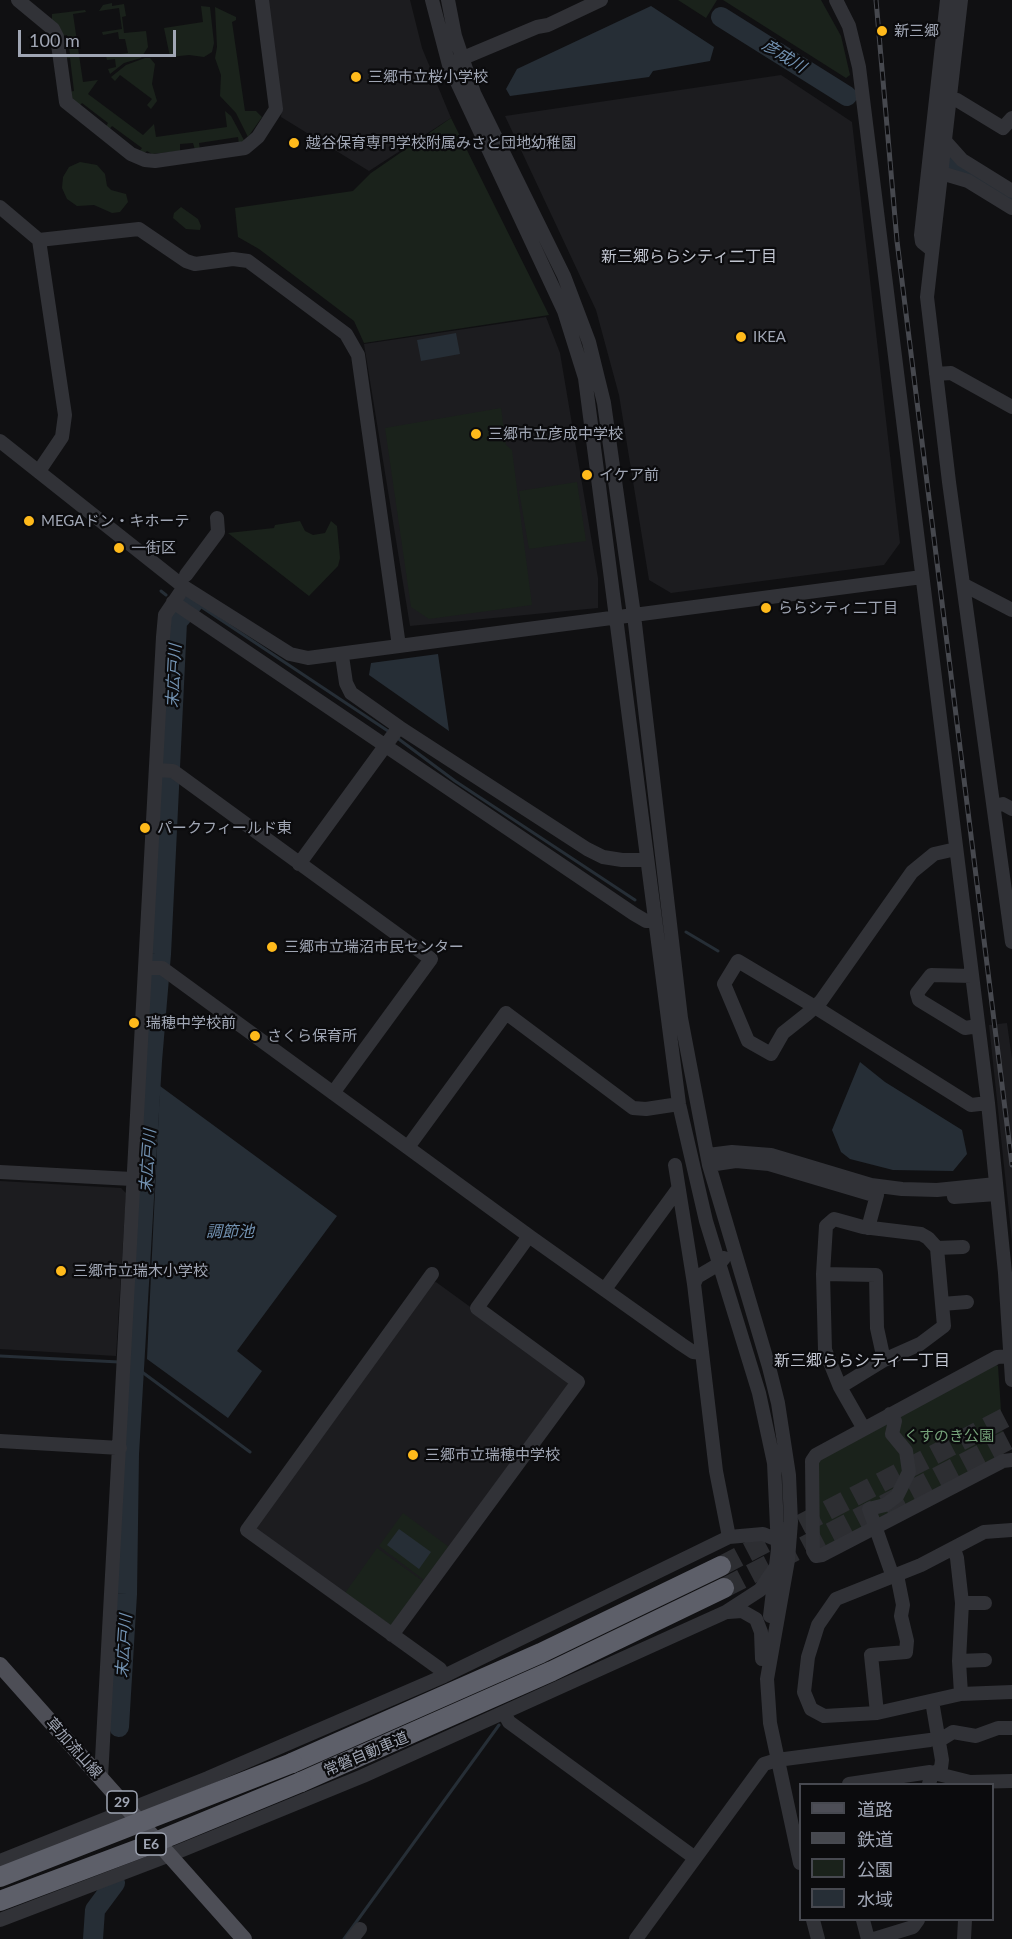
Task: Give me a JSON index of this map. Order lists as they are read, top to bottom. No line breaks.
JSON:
{"streets":{"highway":["常磐自動車道","E6"],"main road":["草加流山線","29"]},"districts":["新三郷ららシティ二丁目","新三郷ららシティ一丁目"],"water":["彦成川","末広戸川","調節池"],"parks":["くすのき公園"],"places":["新三郷","三郷市立桜小学校","越谷保育専門学校附属みさと団地幼稚園","IKEA","三郷市立彦成中学校","イケア前","MEGAドン・キホーテ","一街区","ららシティ二丁目","パークフィールド東","三郷市立瑞沼市民センター","瑞穂中学校前","さくら保育所","三郷市立瑞木小学校","三郷市立瑞穂中学校"],"legend":["道路","鉄道","公園","水域"],"scale_bar":"100 m"}
